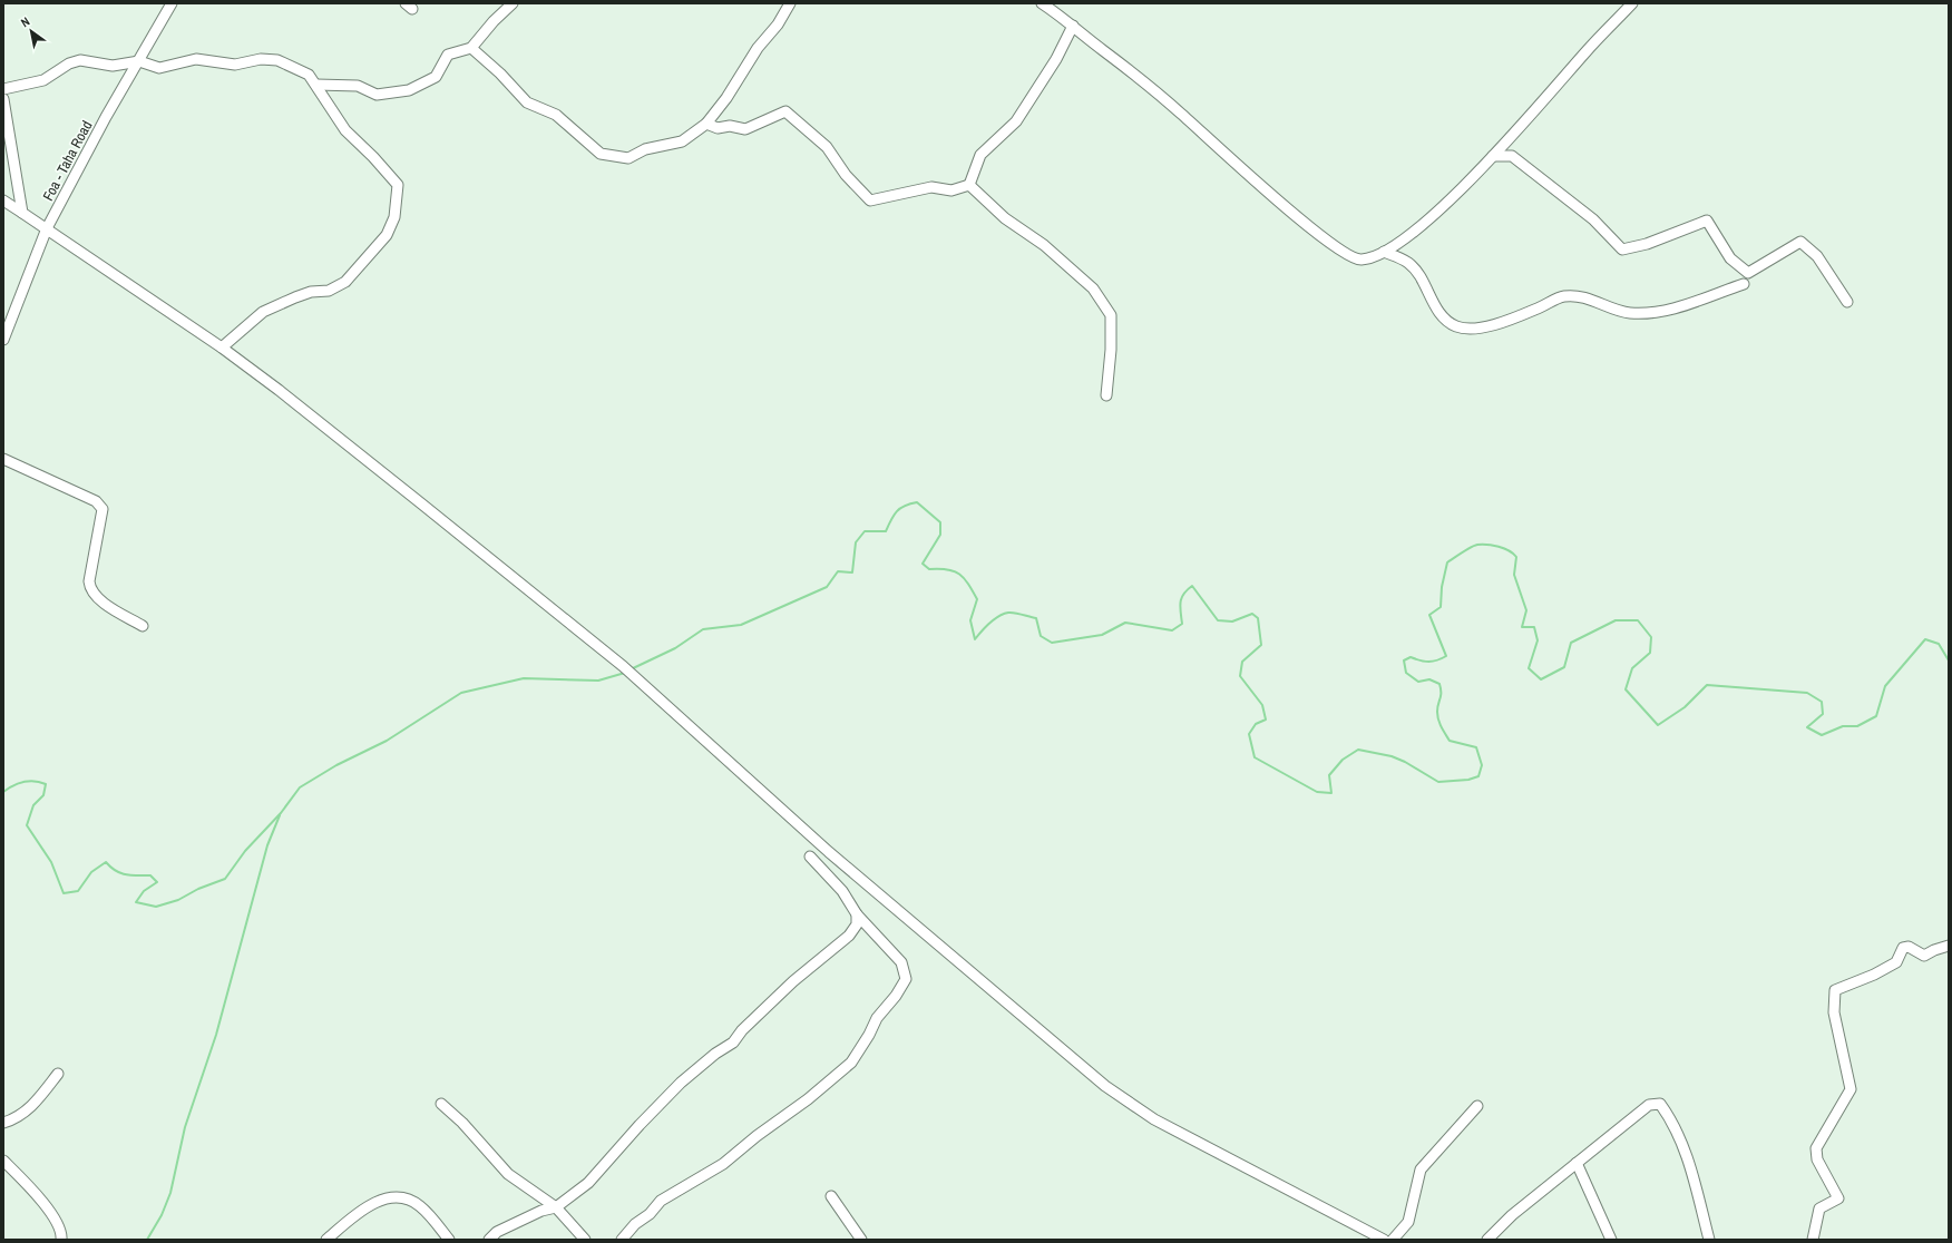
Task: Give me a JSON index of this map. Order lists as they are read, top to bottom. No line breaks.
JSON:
{"streets":{"street":["Foa - Taha Road"]},"north":"top left"}
